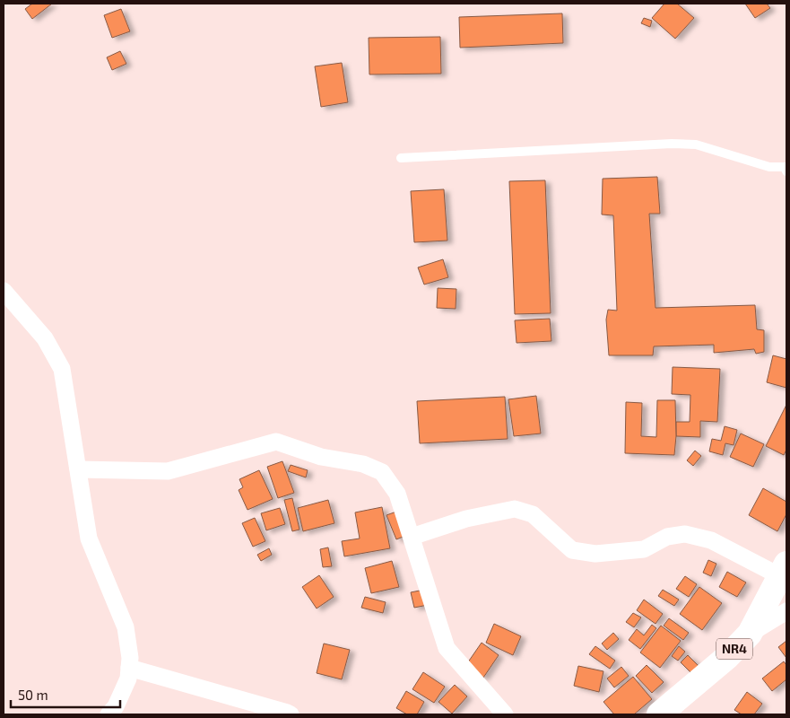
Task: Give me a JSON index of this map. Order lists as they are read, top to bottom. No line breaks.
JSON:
{"streets":{"highway":["NR4"]},"scale_bar":"50 m"}
